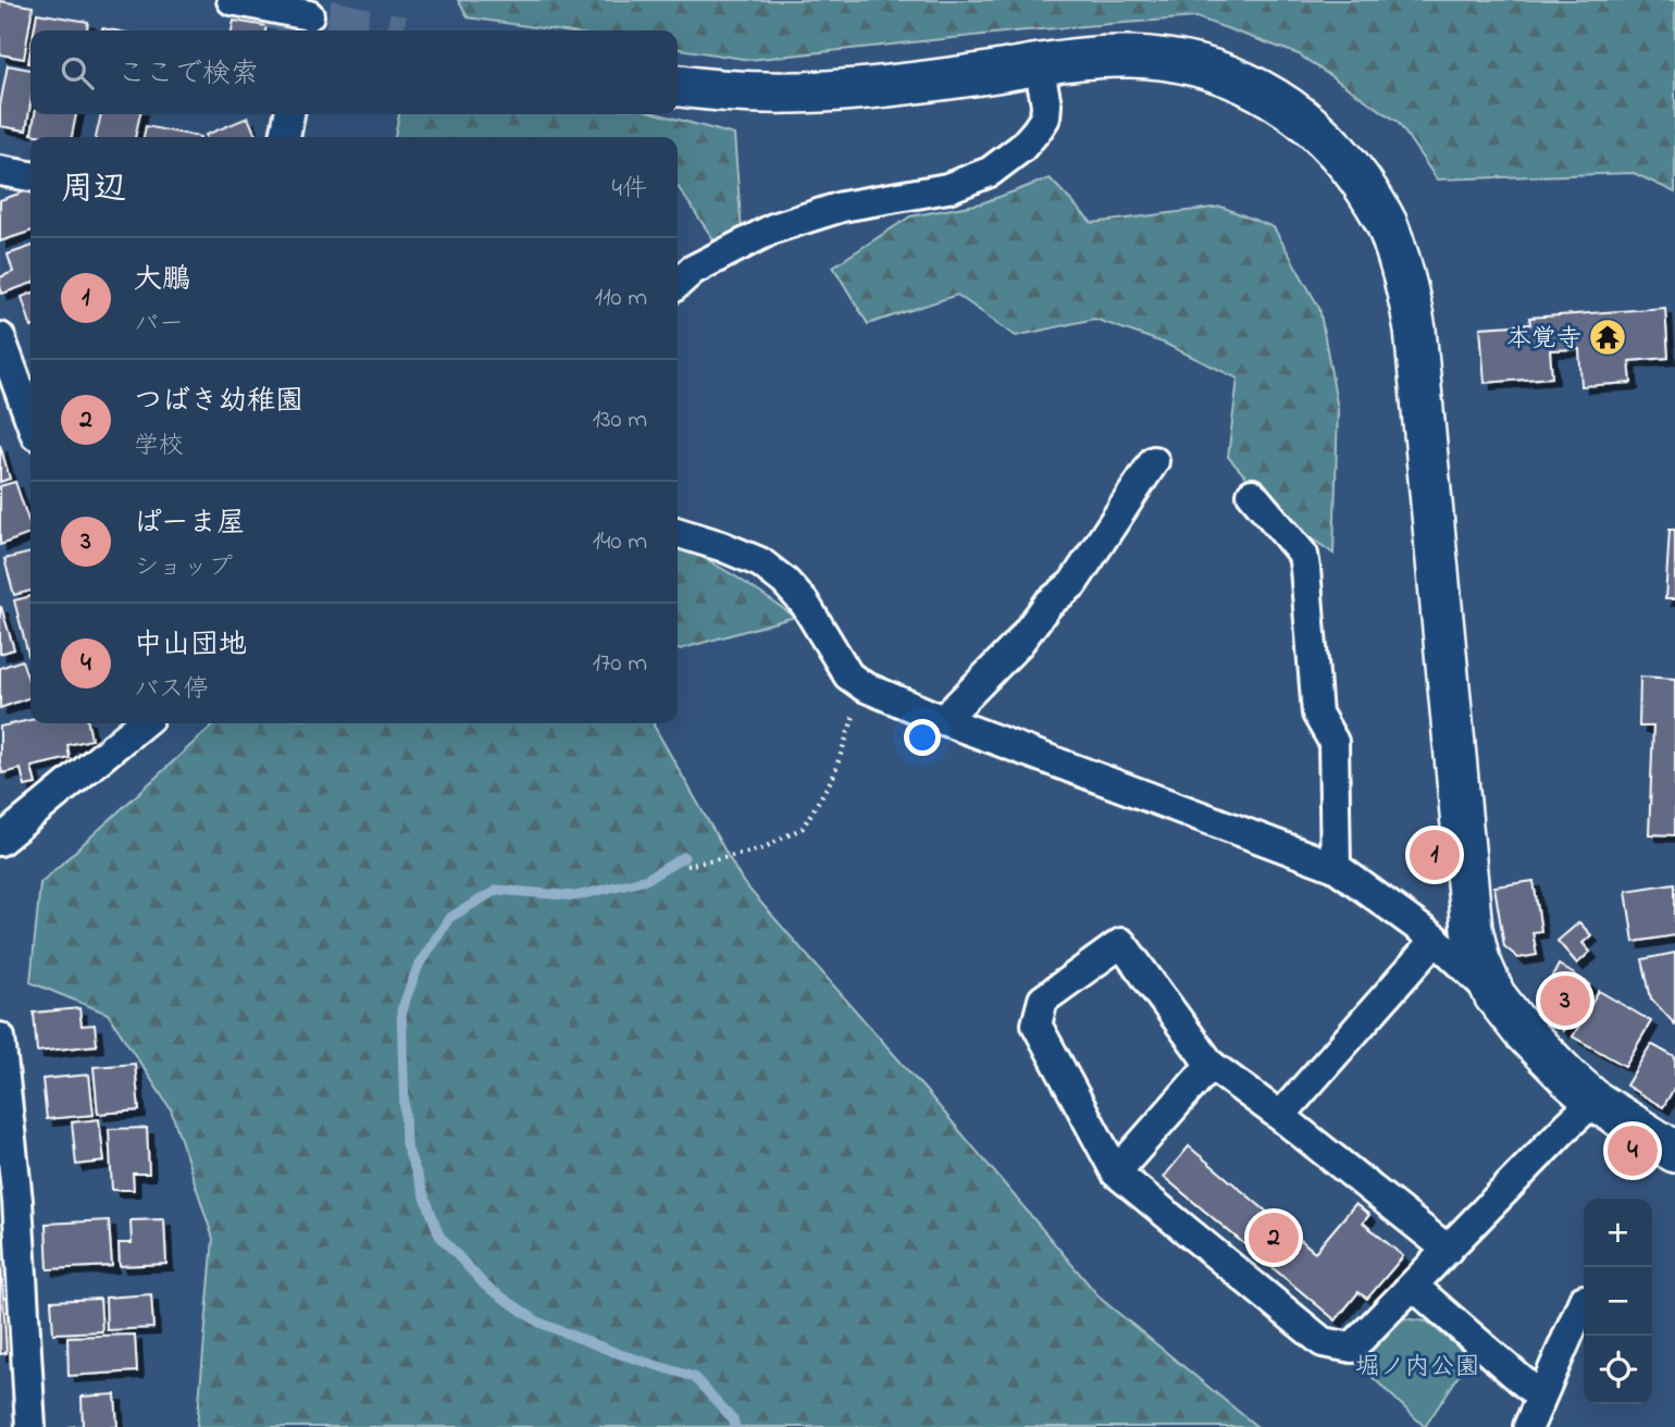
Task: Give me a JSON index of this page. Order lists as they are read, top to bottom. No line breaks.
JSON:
{"parks":["堀ノ内公園"],"places":{"temple":["本覚寺"]},"page":{"search":"ここで検索","heading":["周辺","4件"],"list":[{"mark":"1","name":"大鵬","note":"バー","value":"110 m"},{"mark":"2","name":"つばき幼稚園","note":"学校","value":"130 m"},{"mark":"3","name":"ぱーま屋","note":"ショップ","value":"140 m"},{"mark":"4","name":"中山団地","note":"バス停","value":"170 m"}],"pins":["1","3","4","2"],"map_buttons":["+","−"]}}
